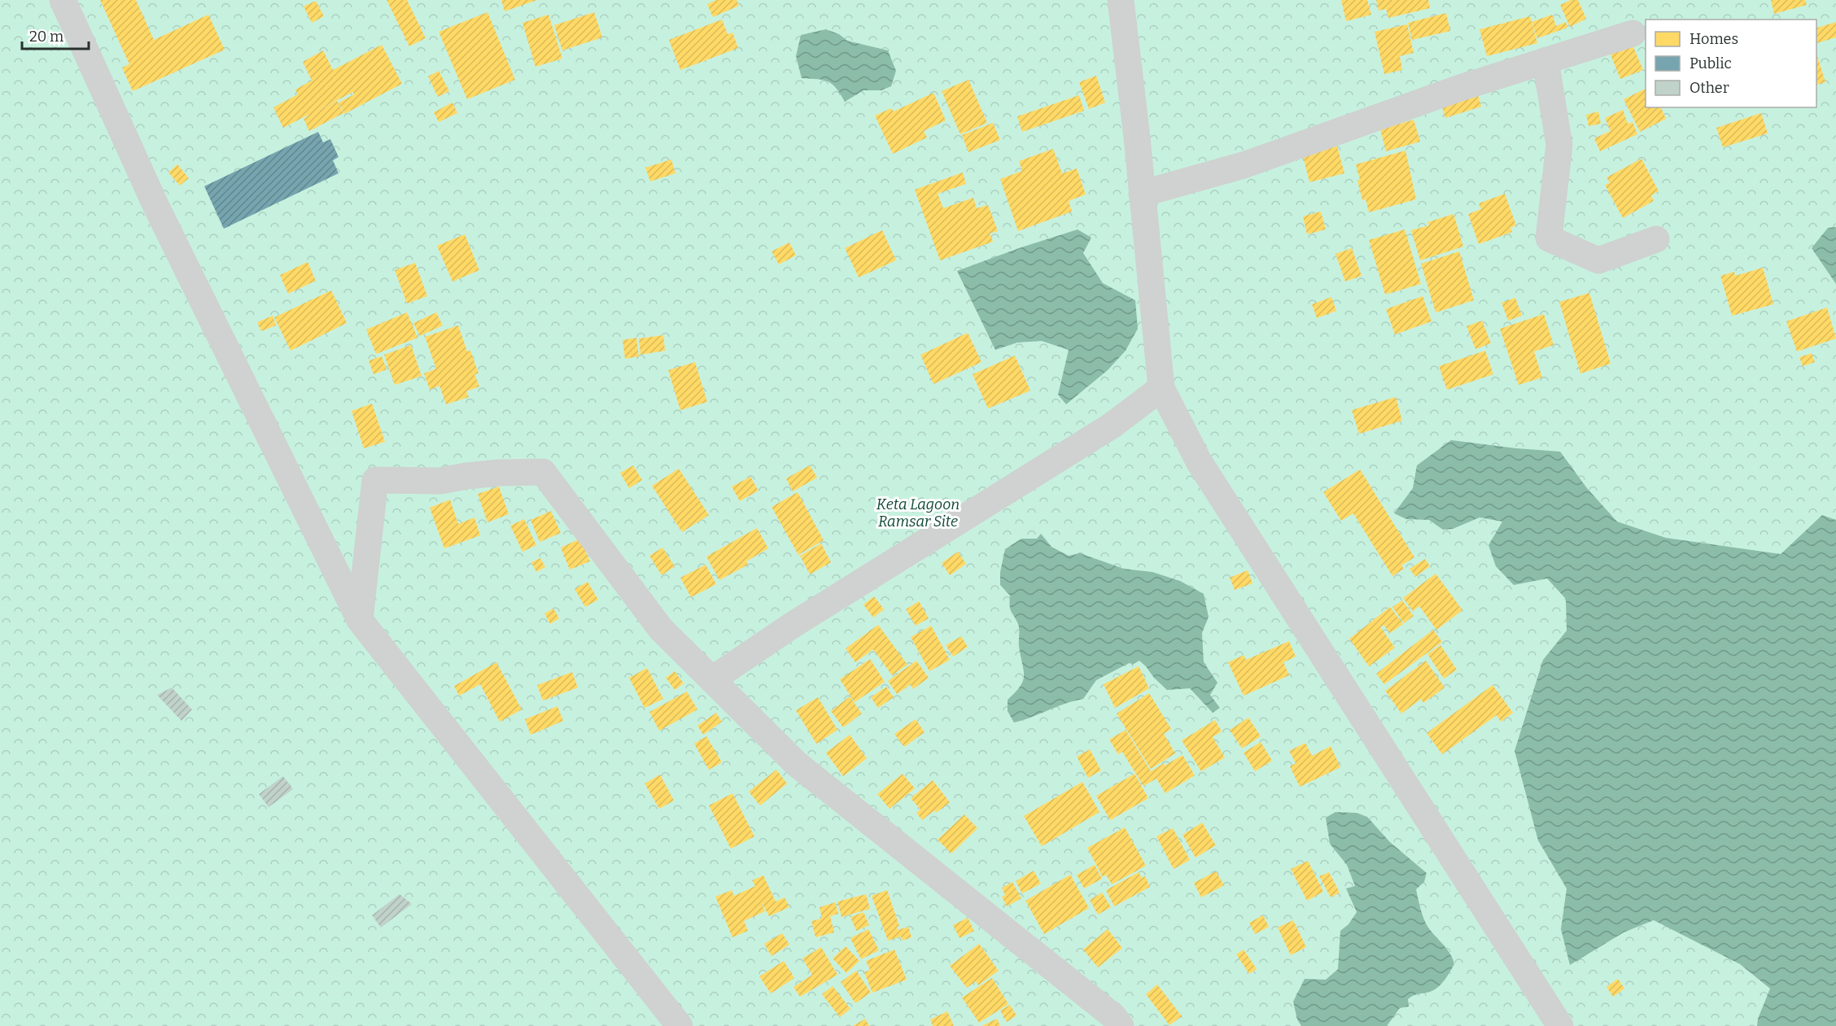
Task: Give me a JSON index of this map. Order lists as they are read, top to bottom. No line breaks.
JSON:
{"parks":["Keta Lagoon Ramsar Site"],"legend":["Homes","Public","Other"],"scale_bar":"20 m"}
